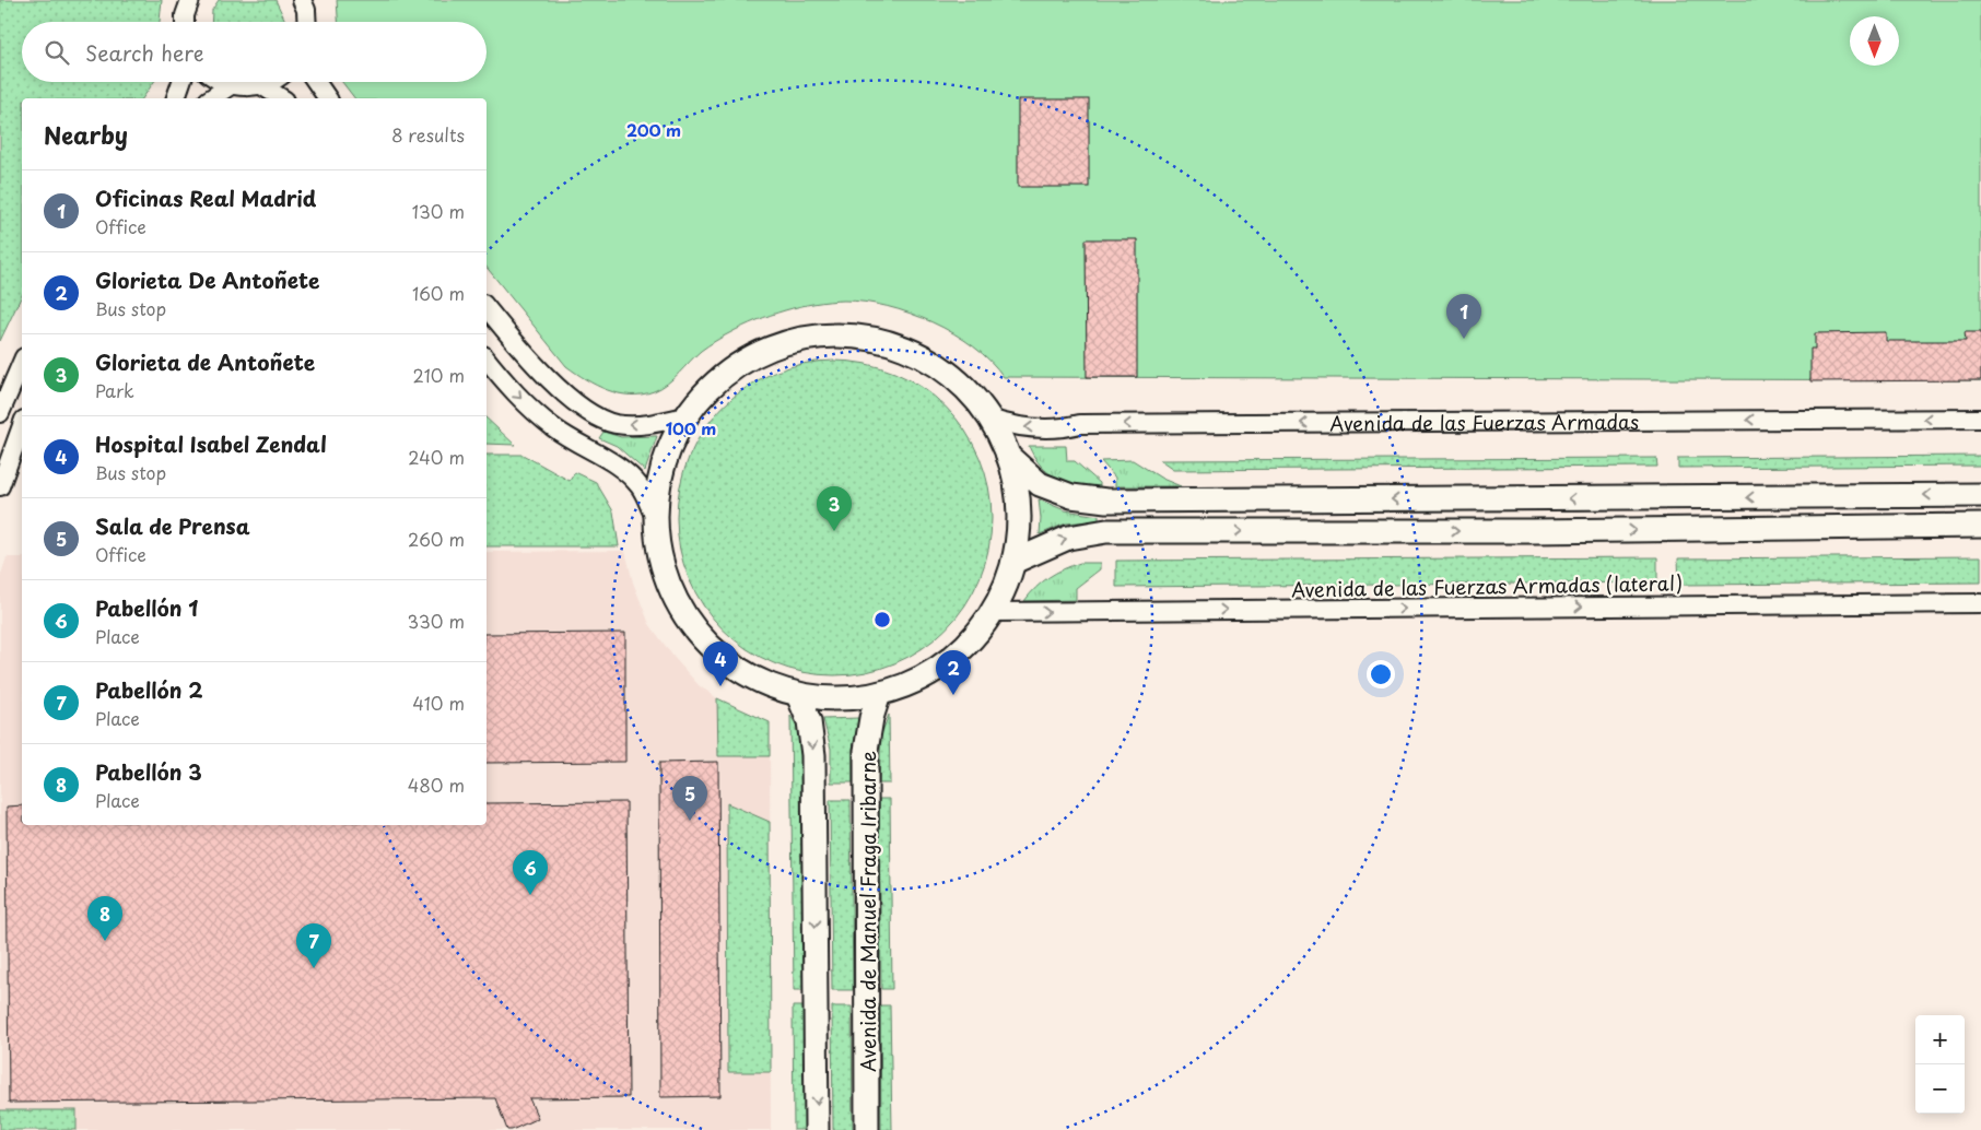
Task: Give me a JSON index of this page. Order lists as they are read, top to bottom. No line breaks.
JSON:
{"streets":{"street":["Avenida de las Fuerzas Armadas","Avenida de las Fuerzas Armadas (lateral)","Avenida de Manuel Fraga Iribarne"]},"north":"bottom","page":{"search":"Search here","heading":["Nearby","8 results"],"list":[{"mark":"1","name":"Oficinas Real Madrid","note":"Office","value":"130 m"},{"mark":"2","name":"Glorieta De Antoñete","note":"Bus stop","value":"160 m"},{"mark":"3","name":"Glorieta de Antoñete","note":"Park","value":"210 m"},{"mark":"4","name":"Hospital Isabel Zendal","note":"Bus stop","value":"240 m"},{"mark":"5","name":"Sala de Prensa","note":"Office","value":"260 m"},{"mark":"6","name":"Pabellón 1","note":"Place","value":"330 m"},{"mark":"7","name":"Pabellón 2","note":"Place","value":"410 m"},{"mark":"8","name":"Pabellón 3","note":"Place","value":"480 m"}],"pins":["1","3","4","2","5","6","8","7"],"map_buttons":["+","−"]},"rings":["200 m","100 m"]}
